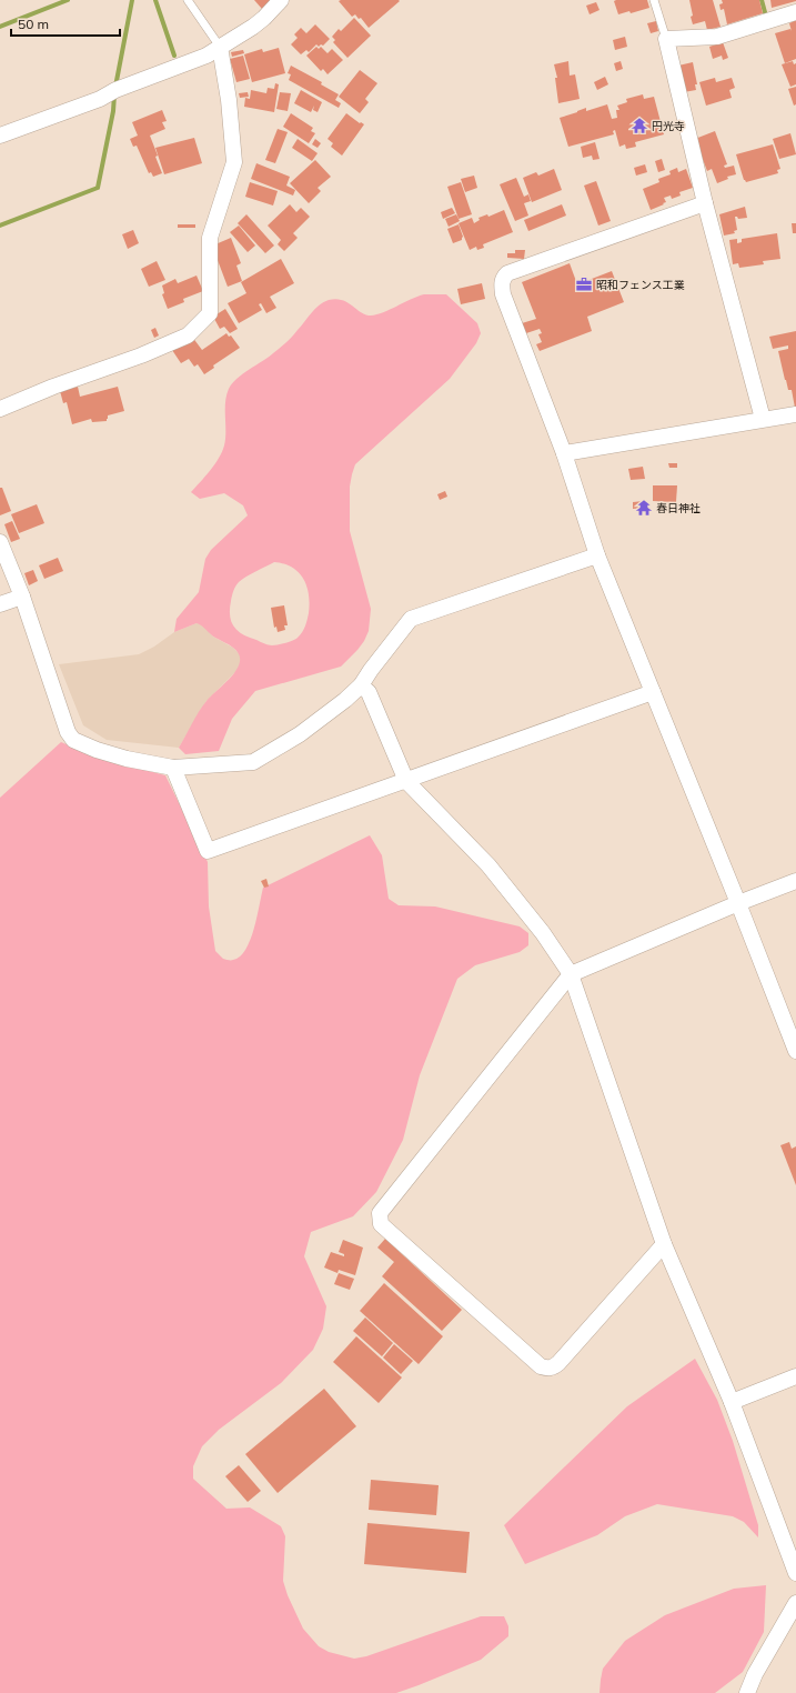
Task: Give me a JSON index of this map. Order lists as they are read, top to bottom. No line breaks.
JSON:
{"places":{"temple":["円光寺","春日神社"],"office":["昭和フェンス工業"]},"scale_bar":"50 m"}
